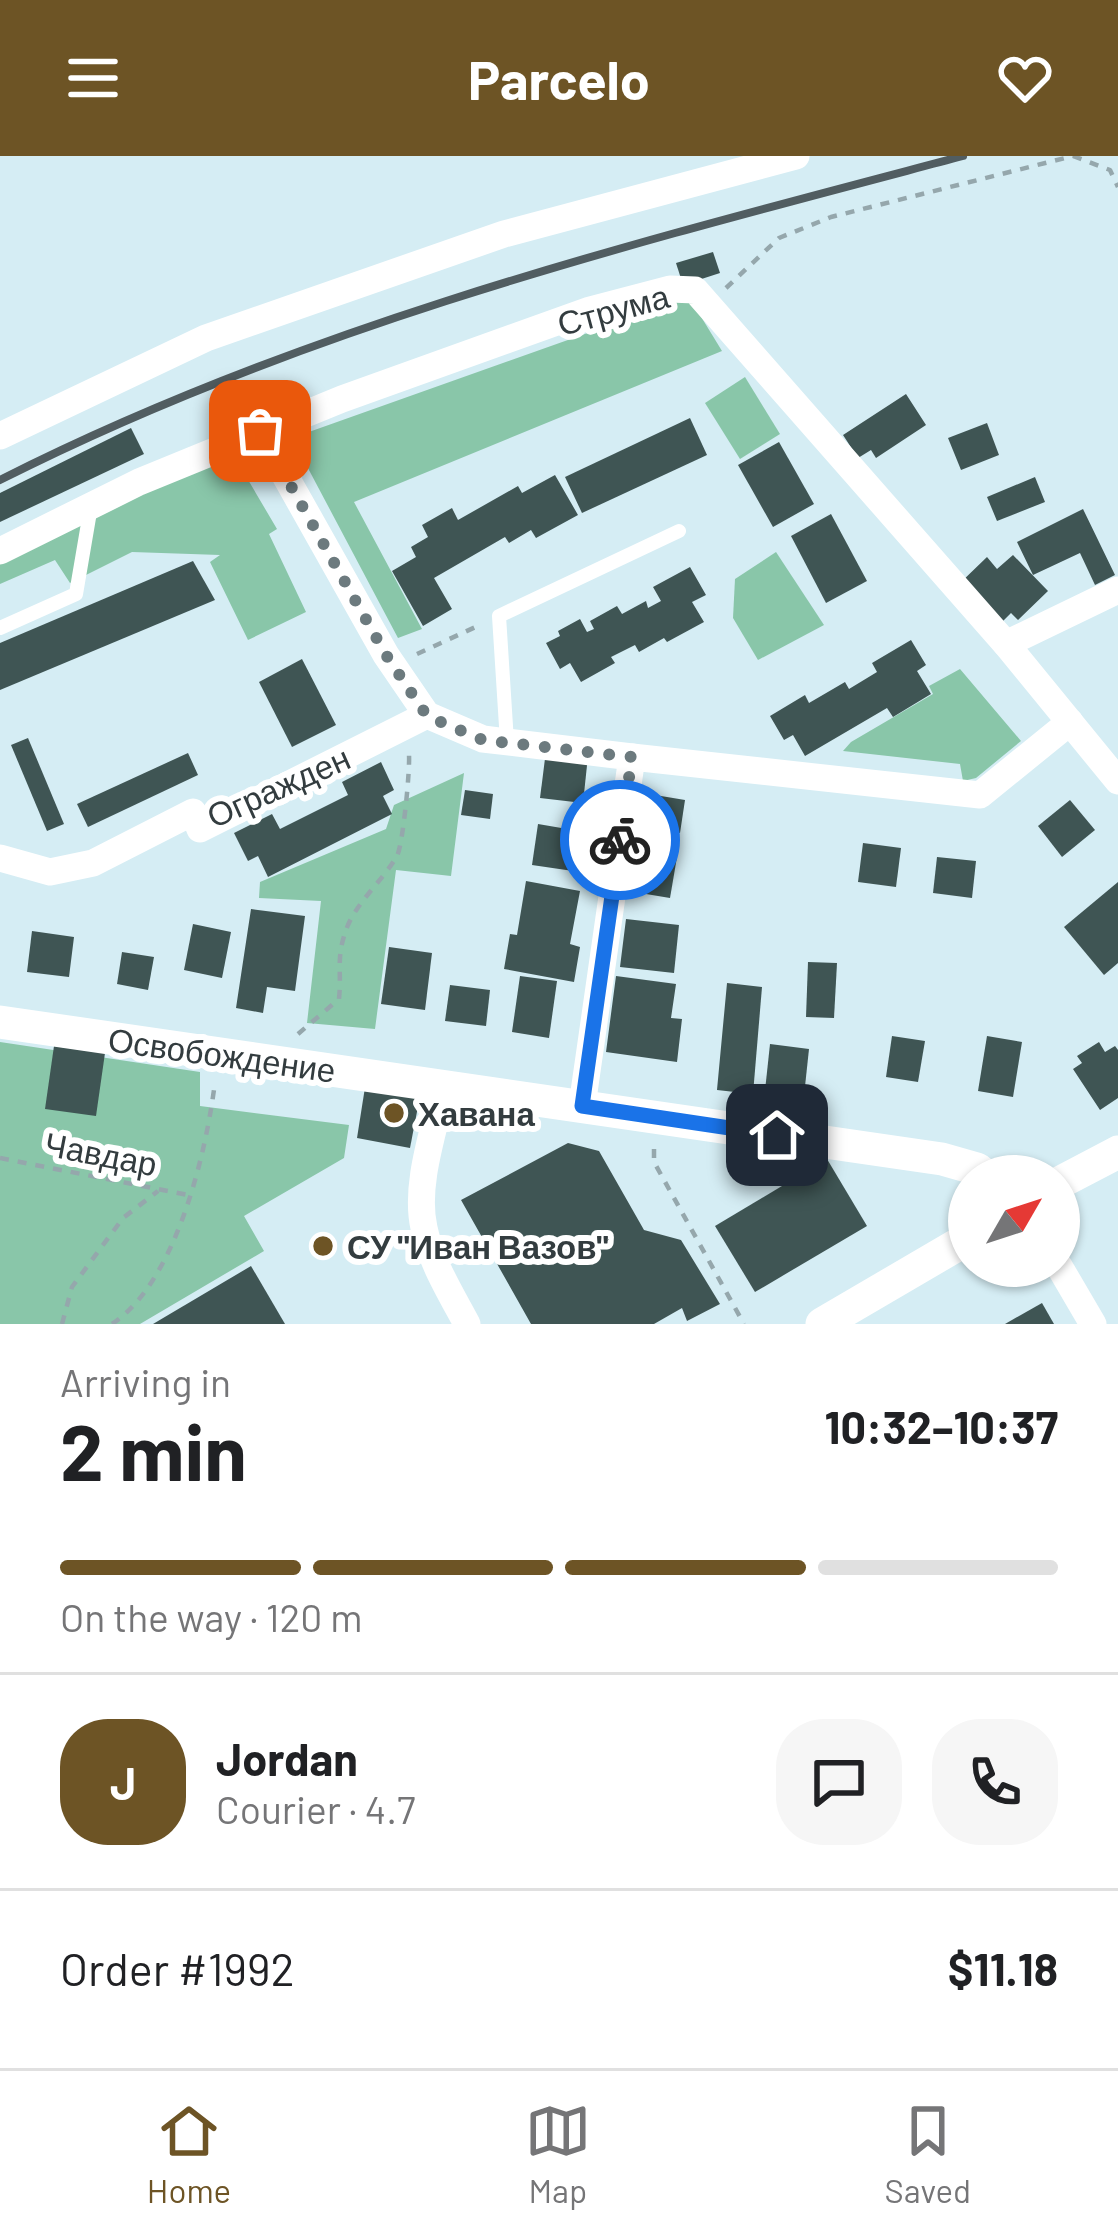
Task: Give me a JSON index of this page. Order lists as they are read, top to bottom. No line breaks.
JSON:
{"streets":{"street":["Струма","Огражден","Освобождение"],"path":["Чавдар"]},"places":["Хавана","СУ \"Иван Вазов\""],"north":"top right","page":{"header":"Parcelo","heading":["2 min","Arriving in","10:32–10:37"],"panel":["Jordan","Courier · 4.7","Order #1992","$11.18"],"bar":"On the way · 120 m","round":"J","tabs":["Home","Map","Saved"]}}
